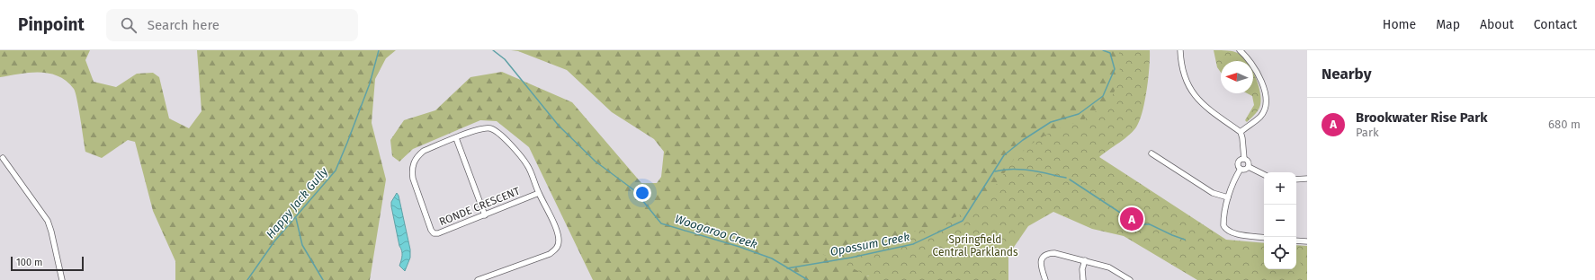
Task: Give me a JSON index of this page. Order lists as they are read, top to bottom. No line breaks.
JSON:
{"streets":{"street":["RONDE CRESCENT"]},"water":["Happy Jack Gully","Woogaroo Creek","Opossum Creek"],"parks":["Springfield Central Parklands"],"scale_bar":"100 m","north":"left","page":{"header":"Pinpoint","search":"Search here","nav":["Home","Map","About","Contact"],"heading":"Nearby","list":[{"mark":"A","name":"Brookwater Rise Park","note":"Park","value":"680 m"}],"map_buttons":["+","−"],"pins":"A","scale":"100 m"}}
